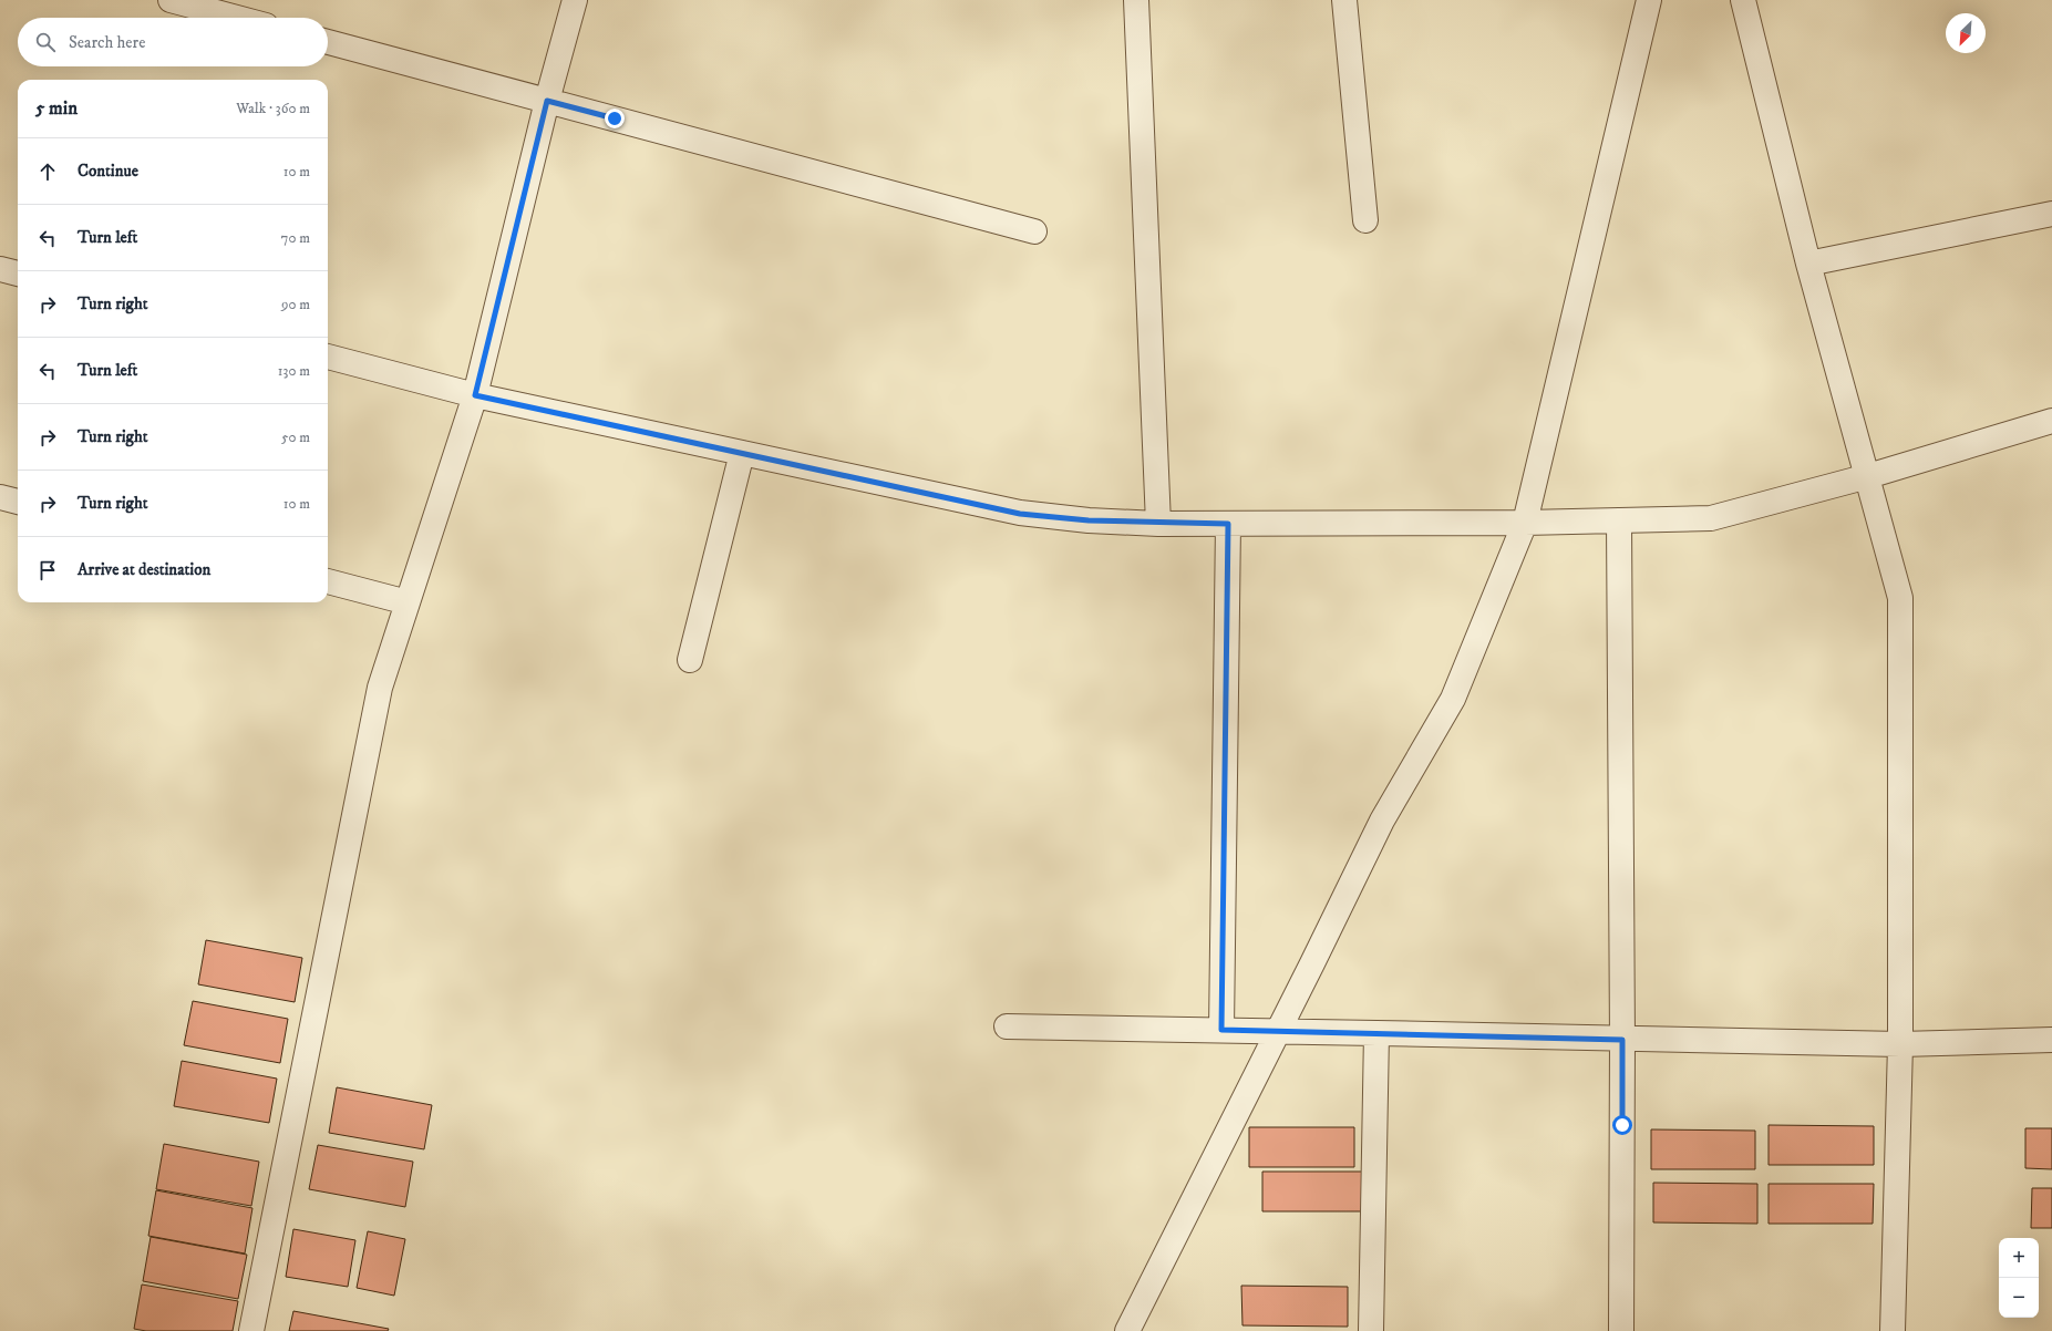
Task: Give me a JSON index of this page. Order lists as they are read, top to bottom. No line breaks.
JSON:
{"north":"bottom left","page":{"search":"Search here","heading":["5 min","Walk · 360 m"],"list":[["Continue","10 m"],["Turn left","70 m"],["Turn right","90 m"],["Turn left","130 m"],["Turn right","50 m"],["Turn right","10 m"],"Arrive at destination"],"map_buttons":["+","−"]}}
